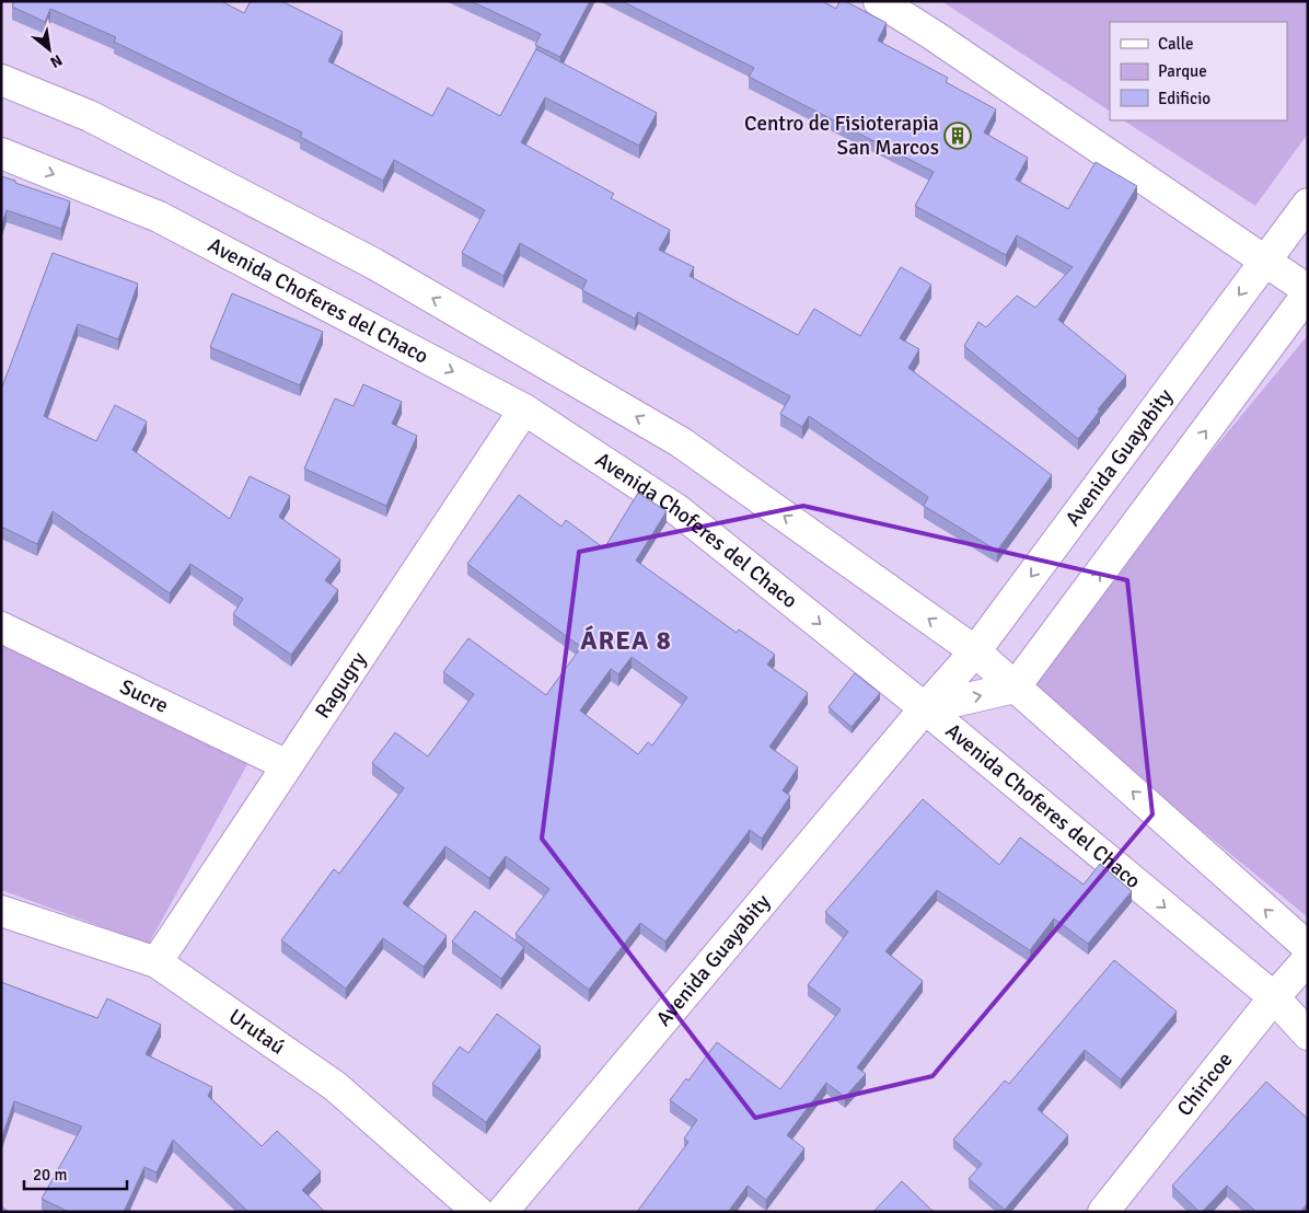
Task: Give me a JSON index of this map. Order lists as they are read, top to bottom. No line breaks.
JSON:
{"streets":{"street":["Avenida Choferes del Chaco","Avenida Guayabity","Ragugry","Sucre","Urutaú","Chiricoe"]},"crossings":[["Avenida Choferes del Chaco","Avenida Guayabity"],["Avenida Choferes del Chaco","Ragugry"],["Avenida Choferes del Chaco","Chiricoe"],["Ragugry","Sucre"],["Ragugry","Urutaú"]],"districts":["ÁREA 8"],"places":{"building":["Centro de Fisioterapia San Marcos"]},"legend":["Calle","Parque","Edificio"],"scale_bar":"20 m","north":"bottom right"}
